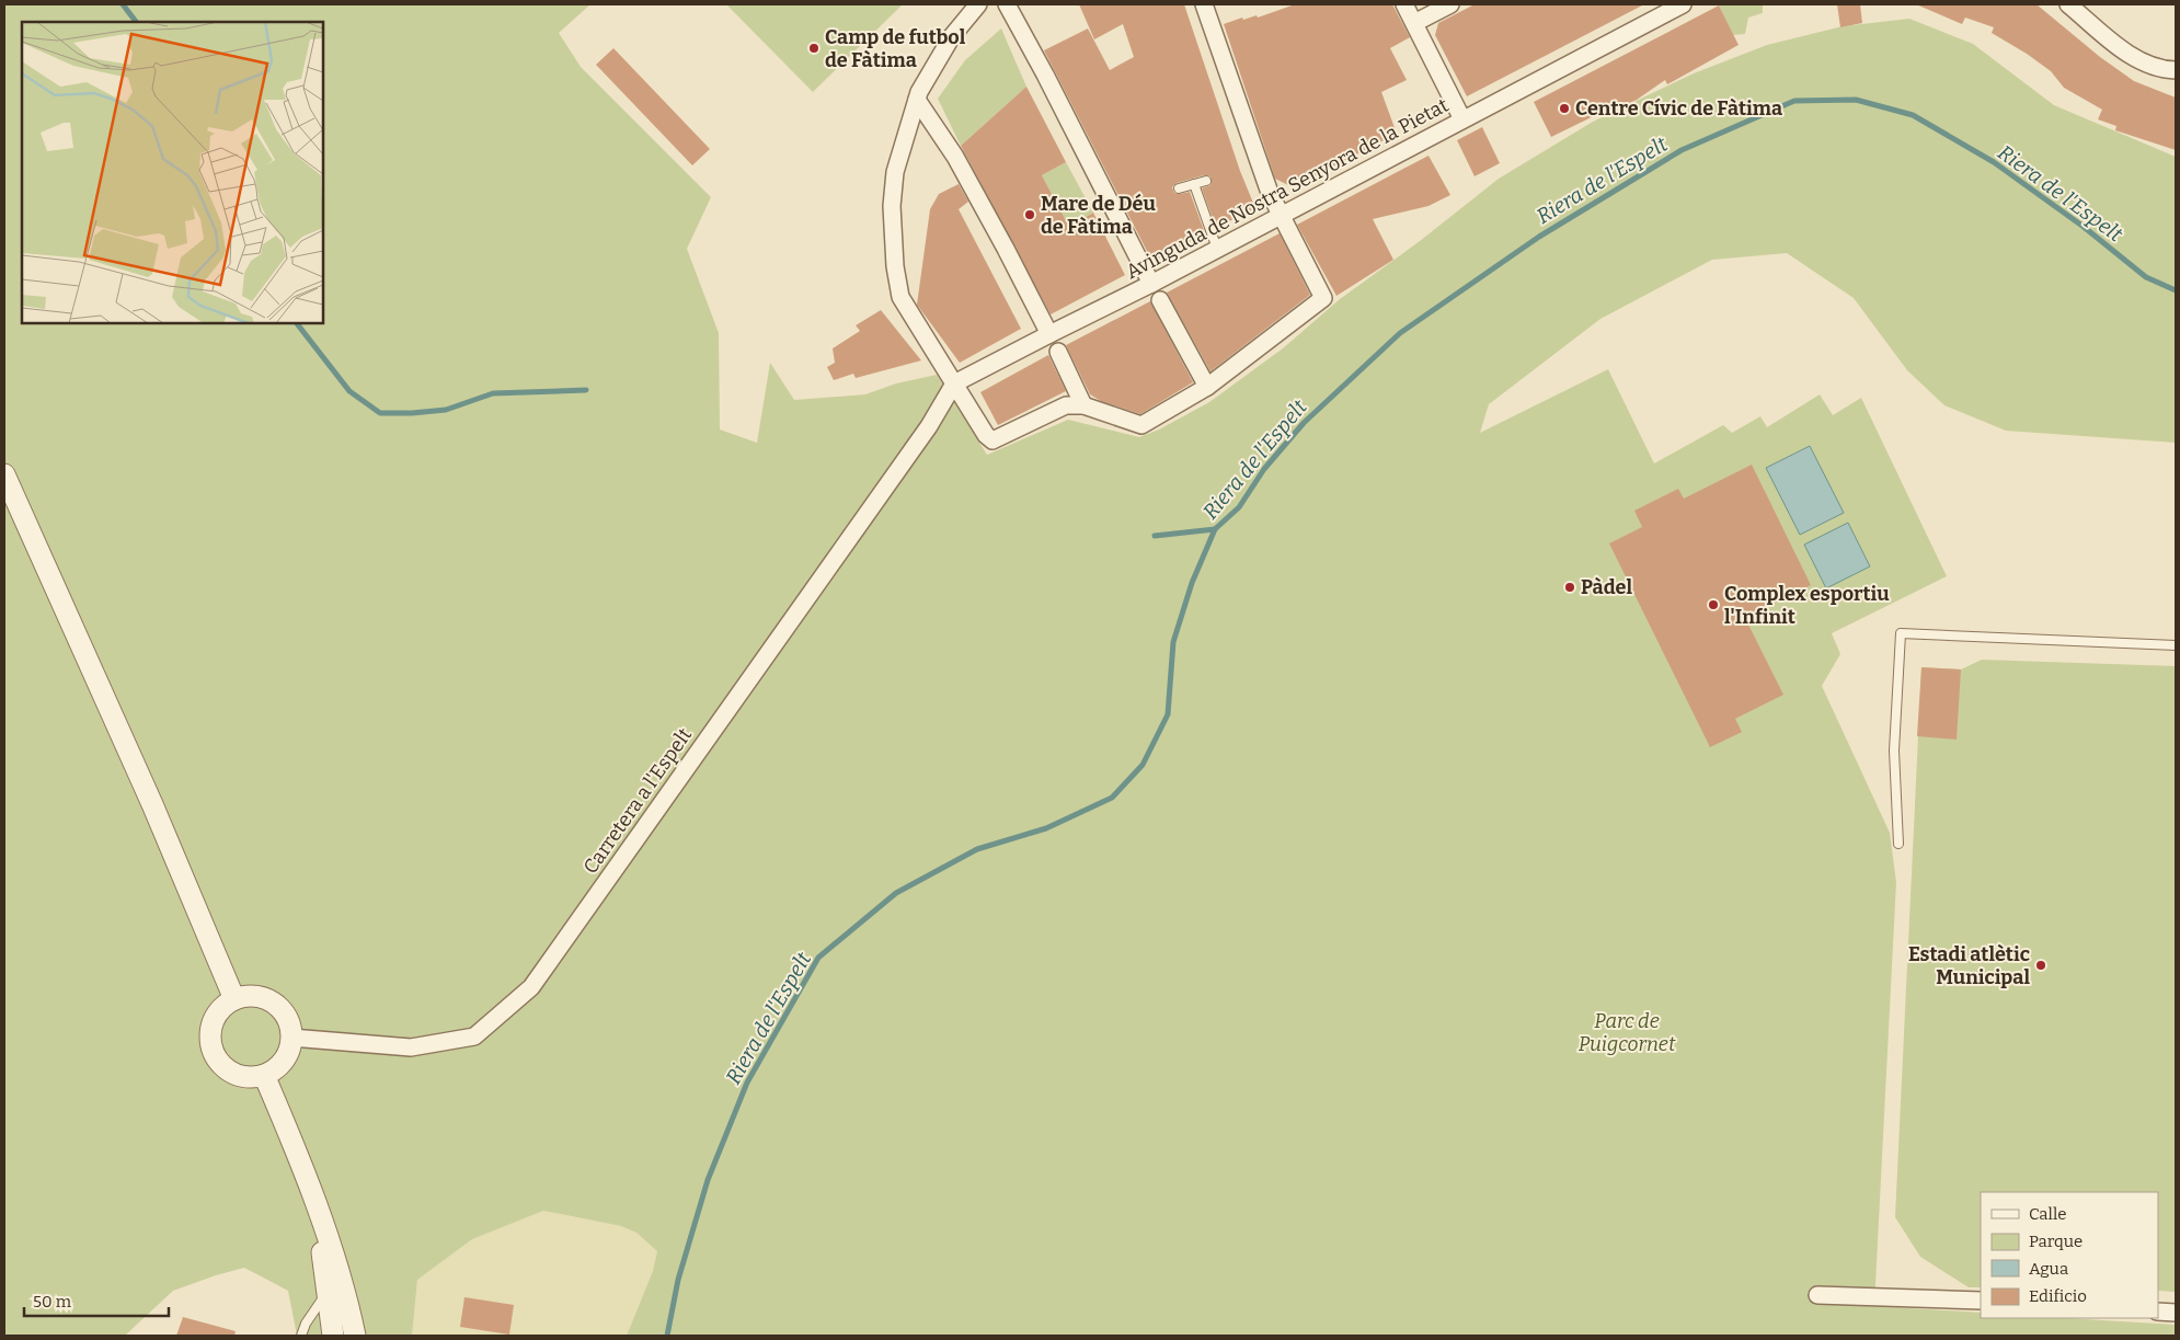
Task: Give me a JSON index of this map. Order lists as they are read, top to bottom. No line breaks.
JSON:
{"streets":{"street":["Avinguda de Nostra Senyora de la Pietat","Carretera a l'Espelt"]},"crossings":[["Avinguda de Nostra Senyora de la Pietat","Carretera a l'Espelt"]],"water":["Riera de l'Espelt"],"parks":["Parc de Puigcornet"],"places":["Camp de futbol de Fàtima","Centre Cívic de Fàtima","Mare de Déu de Fàtima","Pàdel","Complex esportiu l'Infinit","Estadi atlètic Municipal"],"legend":["Calle","Parque","Agua","Edificio"],"scale_bar":"50 m"}
